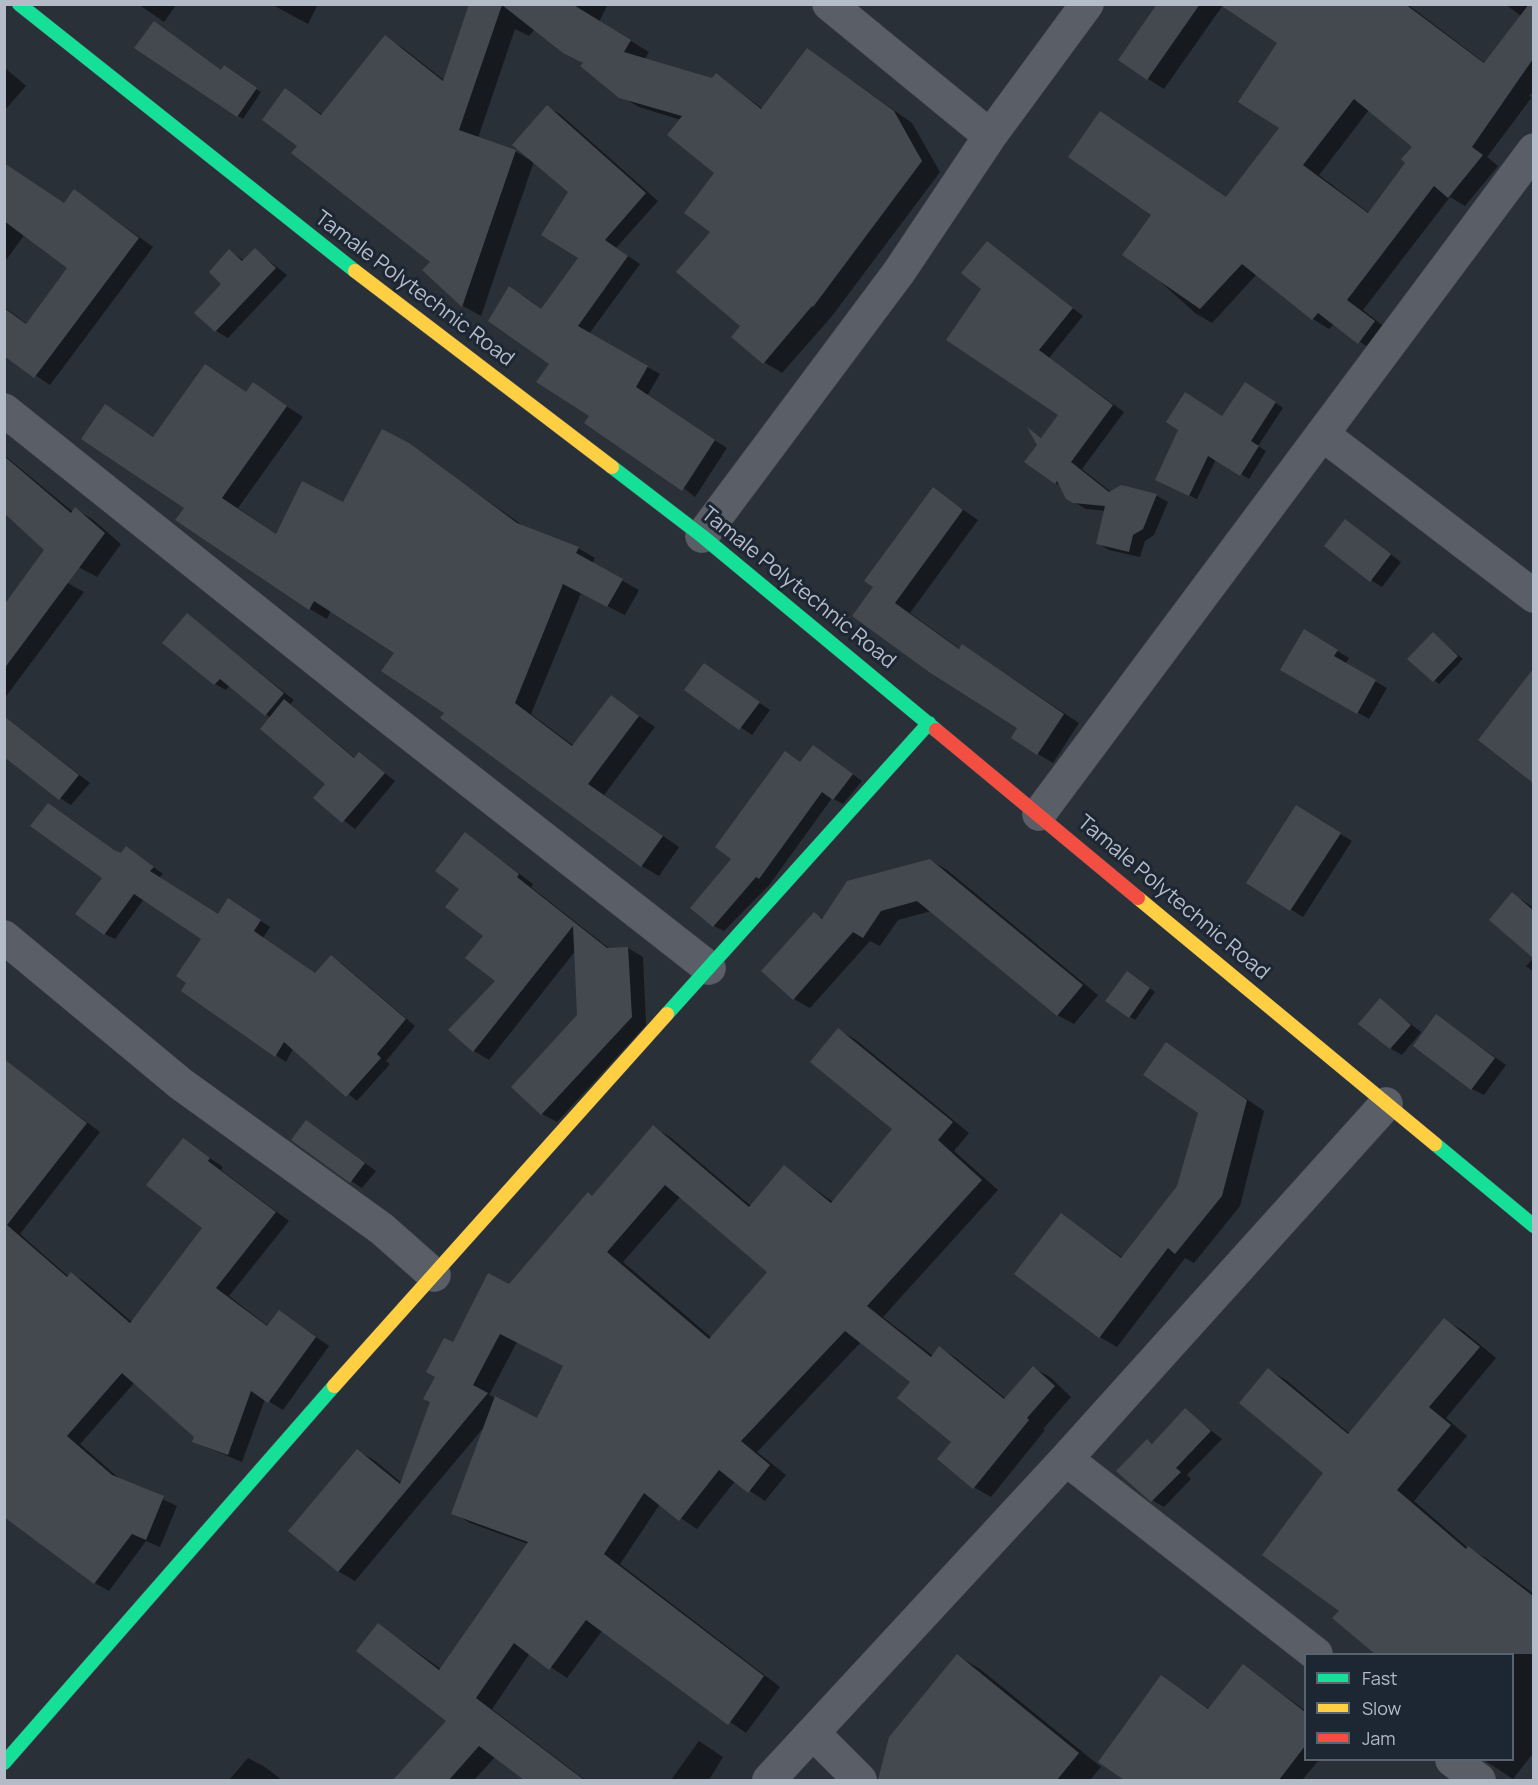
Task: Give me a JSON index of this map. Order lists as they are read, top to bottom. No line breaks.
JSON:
{"streets":{"street":["Tamale Polytechnic Road"]},"legend":["Fast","Slow","Jam"]}
